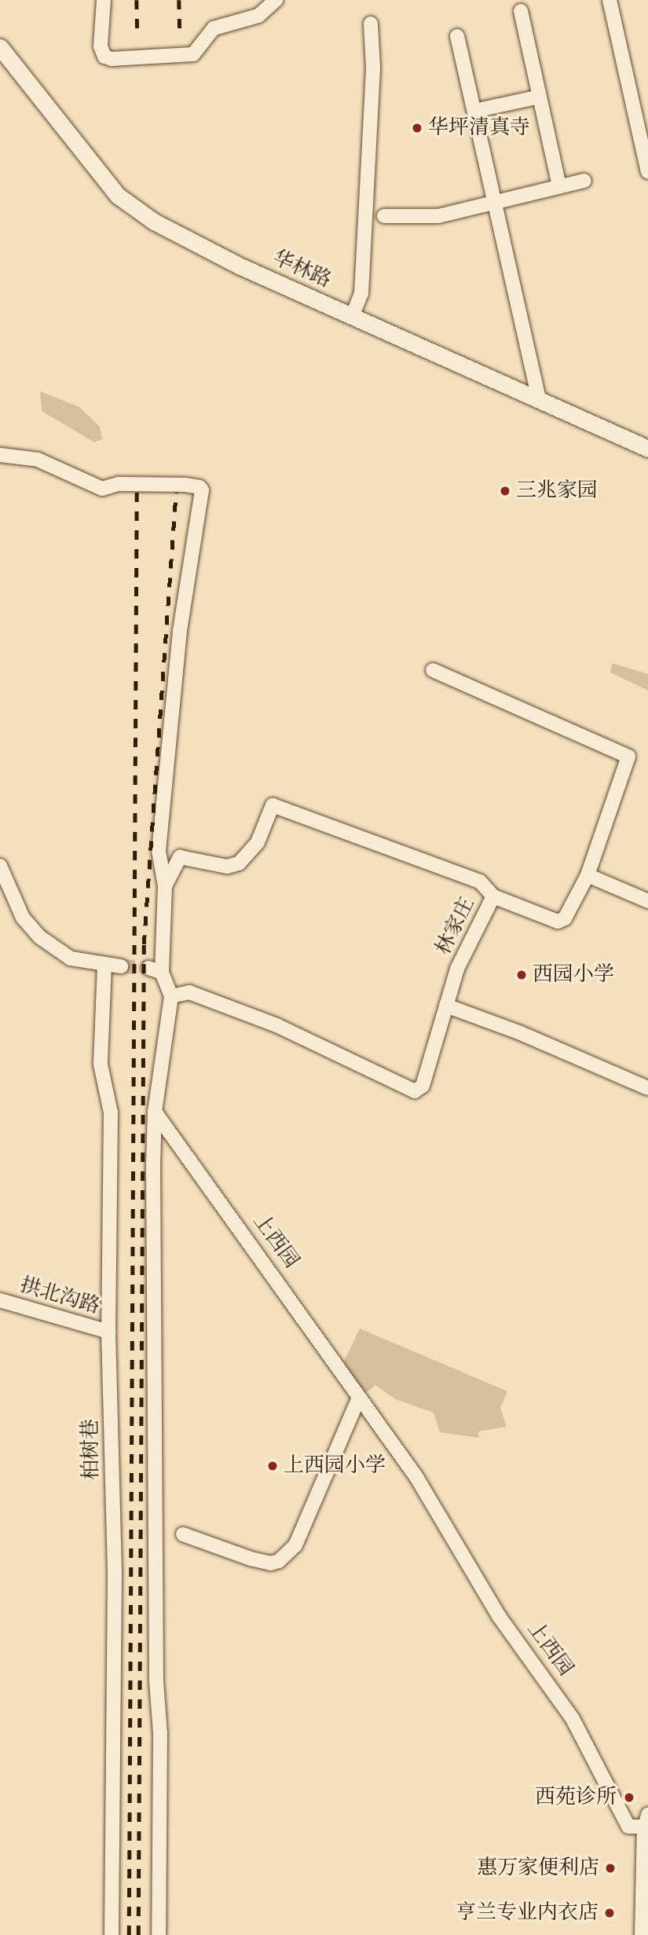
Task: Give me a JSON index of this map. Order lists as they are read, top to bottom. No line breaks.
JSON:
{"streets":{"street":["华林路","林家庄","上西园","拱北沟路","柏树巷"]},"crossings":[["拱北沟路","柏树巷"]],"places":["华坪清真寺","三兆家园","西园小学","上西园小学","西苑诊所","惠万家便利店","亨兰专业内衣店"]}
